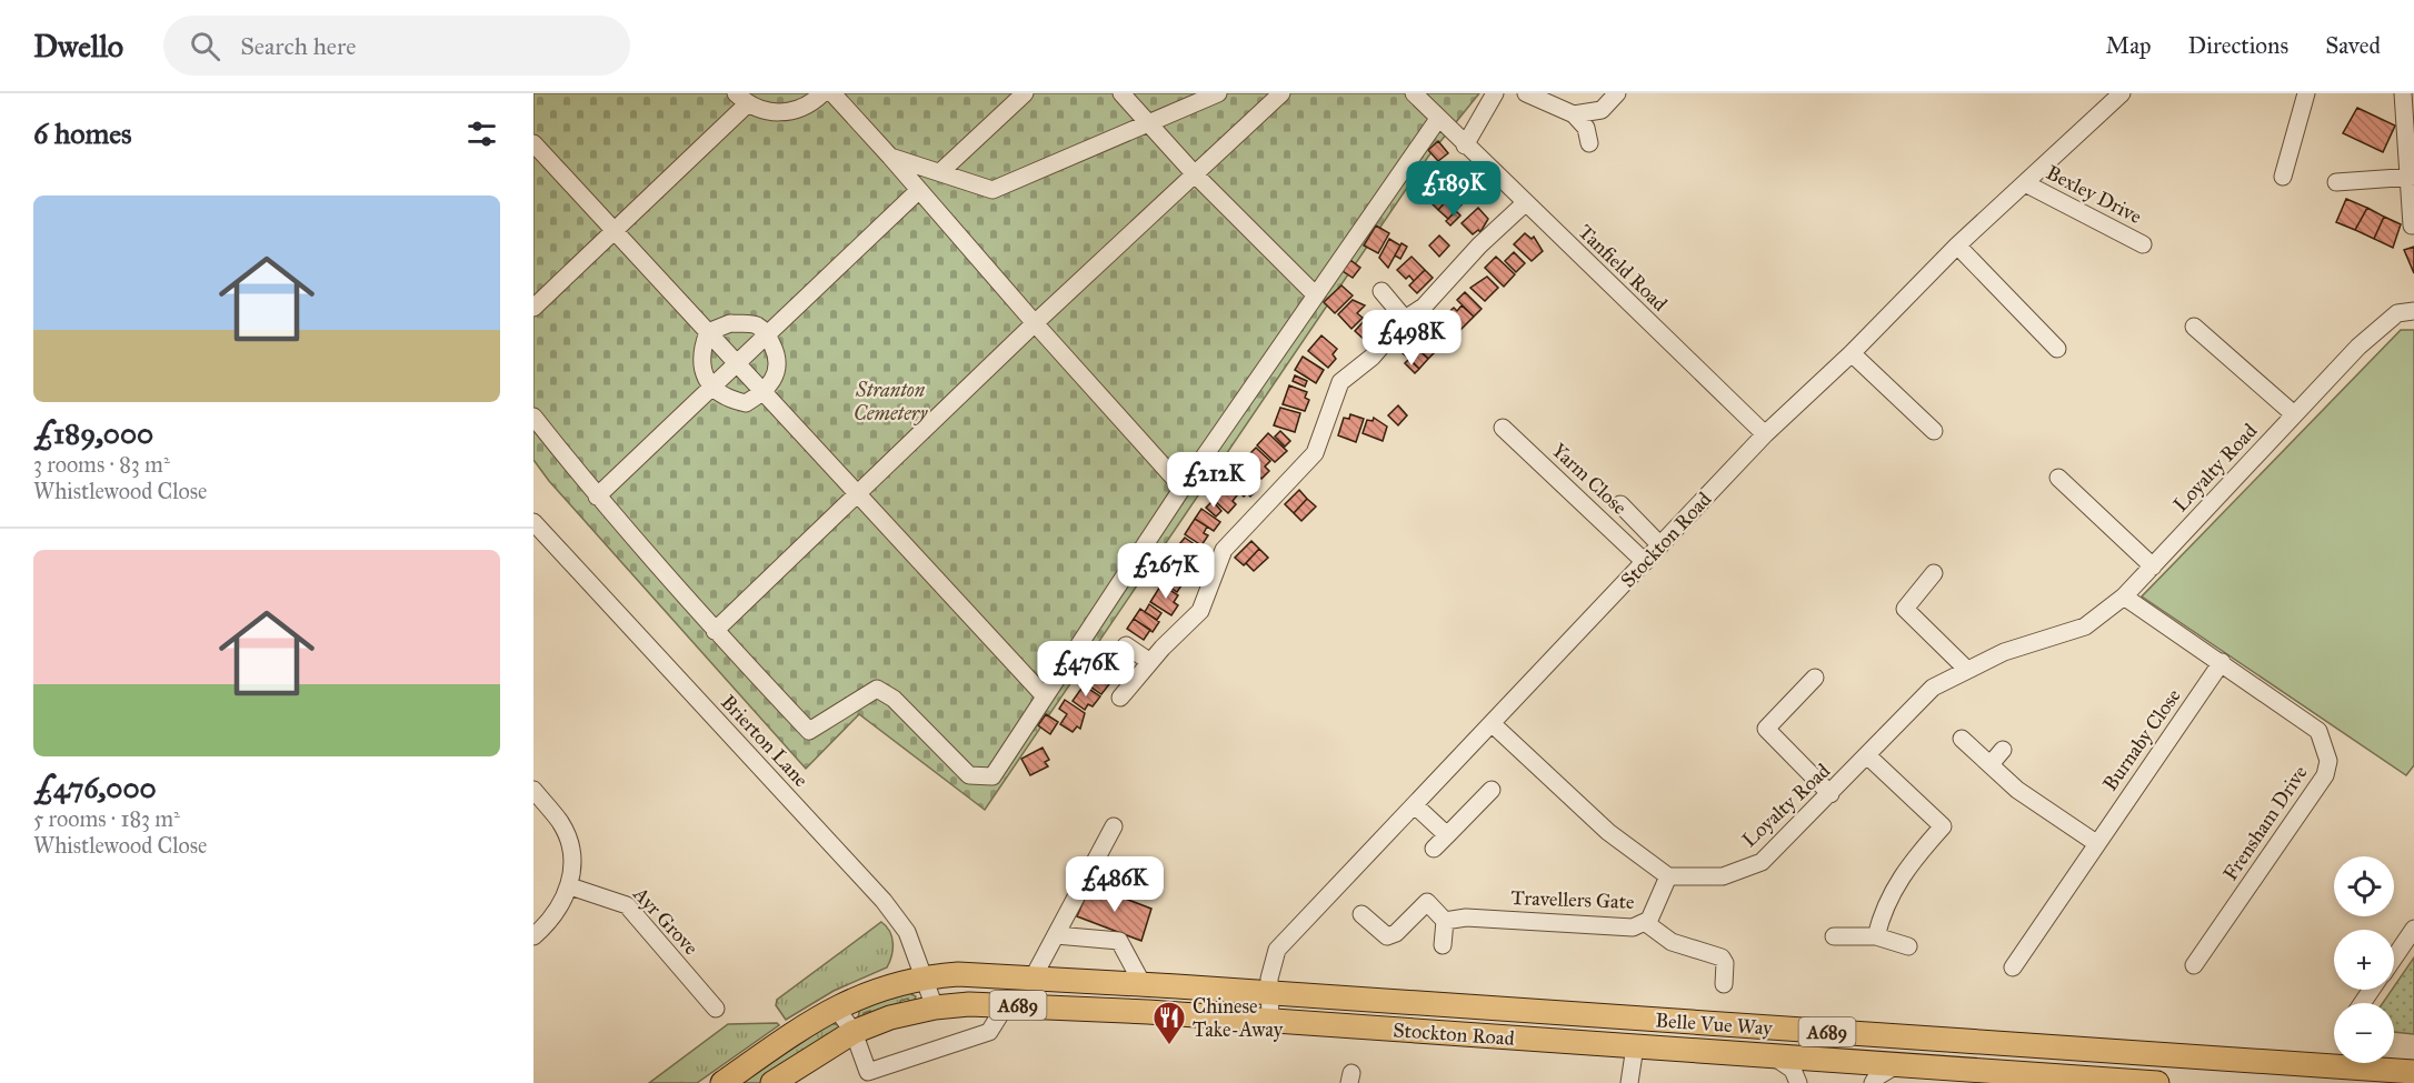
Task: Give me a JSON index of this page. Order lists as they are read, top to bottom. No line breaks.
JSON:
{"streets":{"highway":["Stockton Road","A689","Belle Vue Way"],"street":["Bexley Drive","Tanfield Road","Loyalty Road","Yarm Close","Burnaby Close","Brierton Lane","Frensham Drive","Travellers Gate","Ayr Grove"]},"crossings":[["Bexley Drive","Stockton Road"],["Tanfield Road","Stockton Road"],["Loyalty Road","Frensham Drive"],["Loyalty Road","Travellers Gate"],["Yarm Close","Stockton Road"],["Stockton Road","Brierton Lane"],["Stockton Road","Belle Vue Way"],["Burnaby Close","Frensham Drive"],["Brierton Lane","A689"],["A689","Belle Vue Way"]],"parks":["Stranton Cemetery"],"places":{"restaurant":["Chinese Take-Away"]},"page":{"header":"Dwello","search":"Search here","nav":["Map","Directions","Saved"],"heading":"6 homes","price":["£189K","£498K","£212K","£267K","£476K","£486K"],"list":[{"name":"£189,000","note":"3 rooms · 83 m² · Whistlewood Close"},{"name":"£476,000","note":"5 rooms · 183 m² · Whistlewood Close"}],"map_buttons":["+","−"]}}
